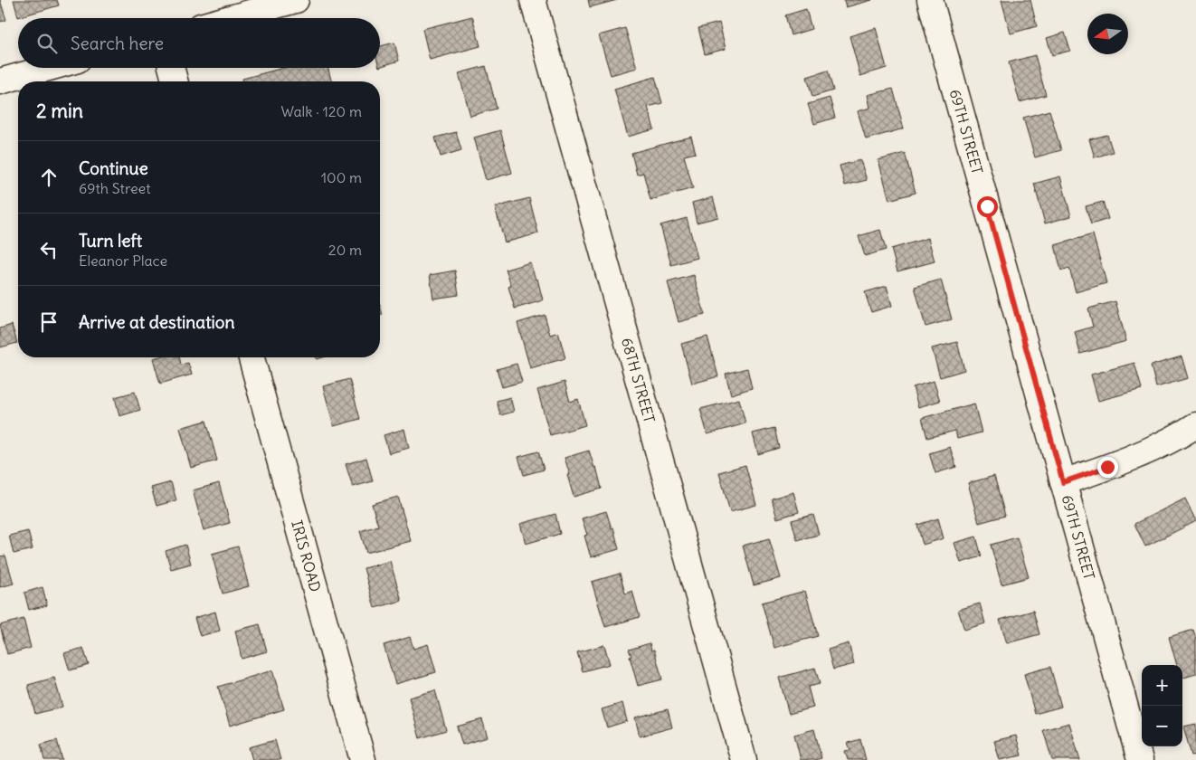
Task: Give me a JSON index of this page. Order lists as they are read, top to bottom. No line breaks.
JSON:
{"streets":{"street":["69TH STREET","68TH STREET","IRIS ROAD"]},"north":"left","page":{"search":"Search here","heading":["2 min","Walk · 120 m"],"list":[["Continue","69th Street","100 m"],["Turn left","Eleanor Place","20 m"],"Arrive at destination"],"map_buttons":["+","−"]}}
